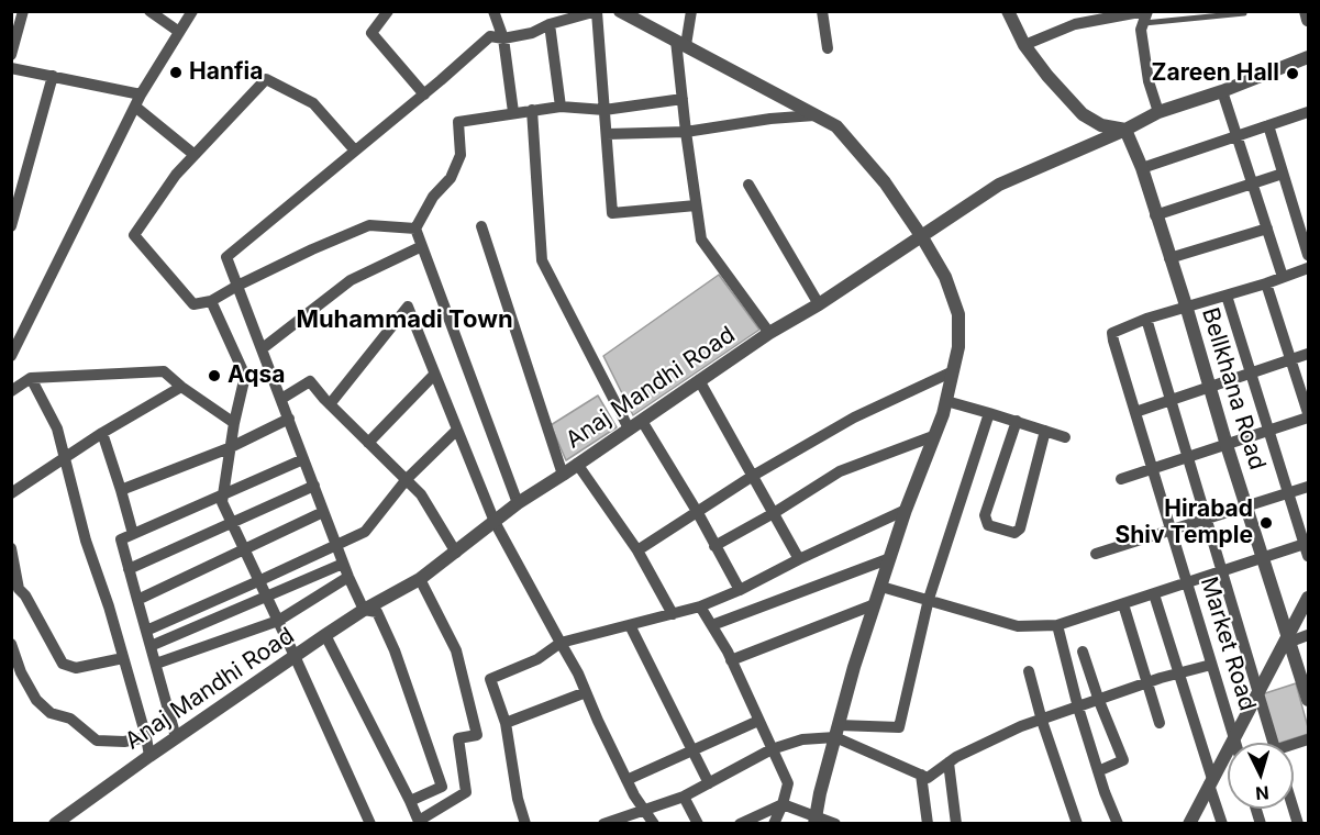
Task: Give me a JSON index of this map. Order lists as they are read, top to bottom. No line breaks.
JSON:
{"streets":{"street":["Anaj Mandhi Road","Bellkhana Road","Market Road"]},"crossings":[["Anaj Mandhi Road","Bellkhana Road"]],"districts":["Muhammadi Town"],"places":["Hanfia","Zareen Hall","Aqsa","Hirabad Shiv Temple"],"north":"bottom"}
